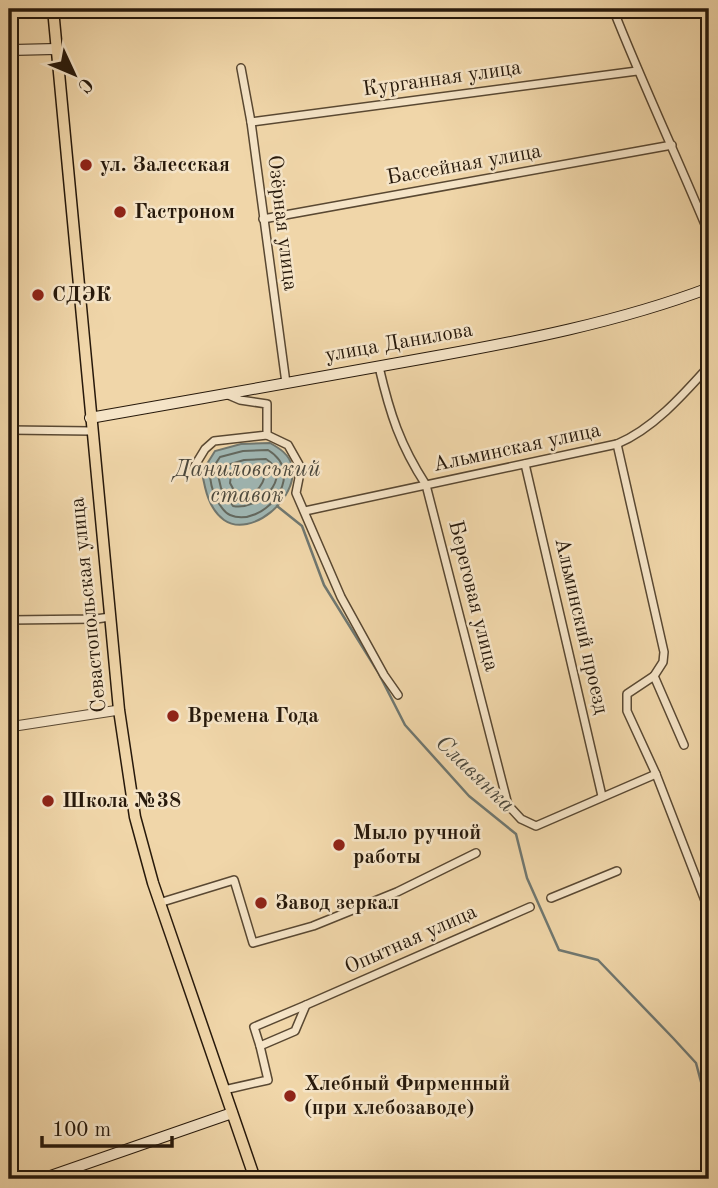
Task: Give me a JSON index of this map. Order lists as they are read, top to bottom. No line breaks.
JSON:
{"streets":{"main road":["улица Данилова","Севастопольская улица"],"street":["Курганная улица","Бассейная улица","Озёрная улица","Альминская улица","Береговая улица","Альминский проезд","Опытная улица"]},"crossings":[["Курганная улица","Озёрная улица"],["Бассейная улица","Озёрная улица"],["Озёрная улица","улица Данилова"],["улица Данилова","Береговая улица"],["улица Данилова","Севастопольская улица"],["Альминская улица","Береговая улица"],["Альминская улица","Альминский проезд"],["Береговая улица","Альминский проезд"]],"water":["Даниловський ставок","Славянка"],"places":["ул. Залесская","Гастроном","СДЭК","Времена Года","Школа №38","Мыло ручной работы","Завод зеркал","Хлебный Фирменный (при хлебозаводе)"],"scale_bar":"100 m","north":"bottom right"}
